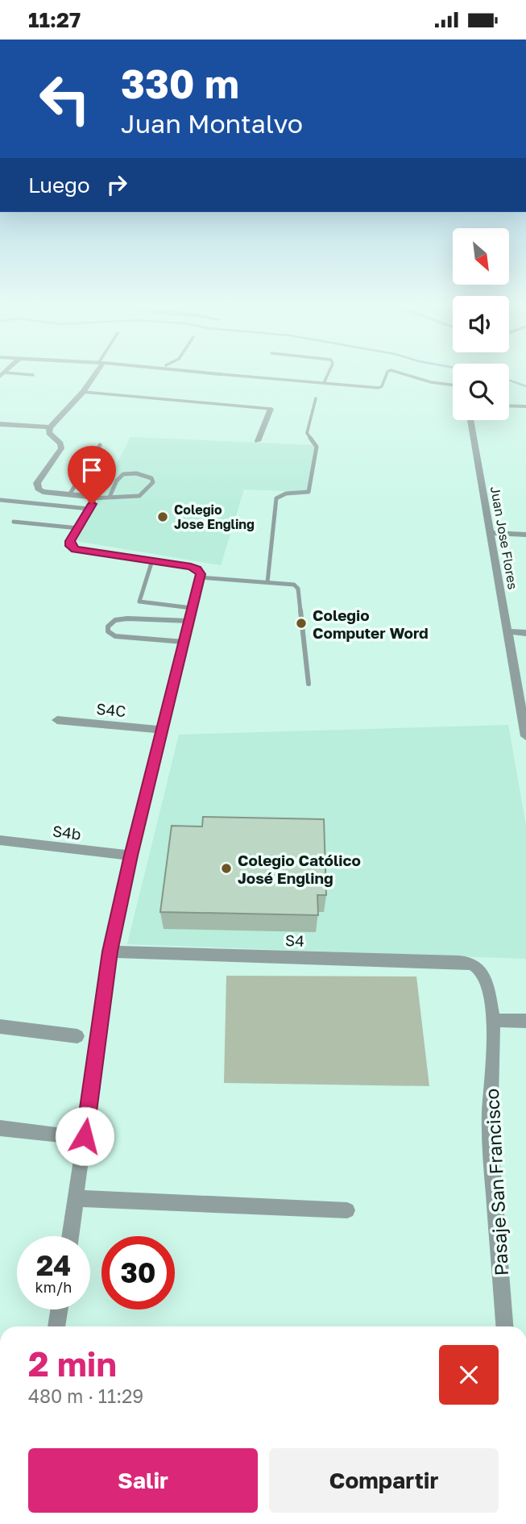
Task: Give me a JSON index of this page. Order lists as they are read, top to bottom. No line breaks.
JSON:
{"streets":{"street":["Juan Jose Flores","S4C","S4b","S4","Pasaje San Francisco"]},"crossings":[["S4","Pasaje San Francisco"]],"places":["Colegio Jose Engling","Colegio Computer Word","Colegio Católico José Engling"],"north":"bottom right","page":{"status":"11:27","turn":["330 m","Juan Montalvo"],"then":"Luego","speed":"24 km/h","limit":"30","heading":["2 min","480 m · 11:29"],"buttons":["Salir","Compartir"]}}
